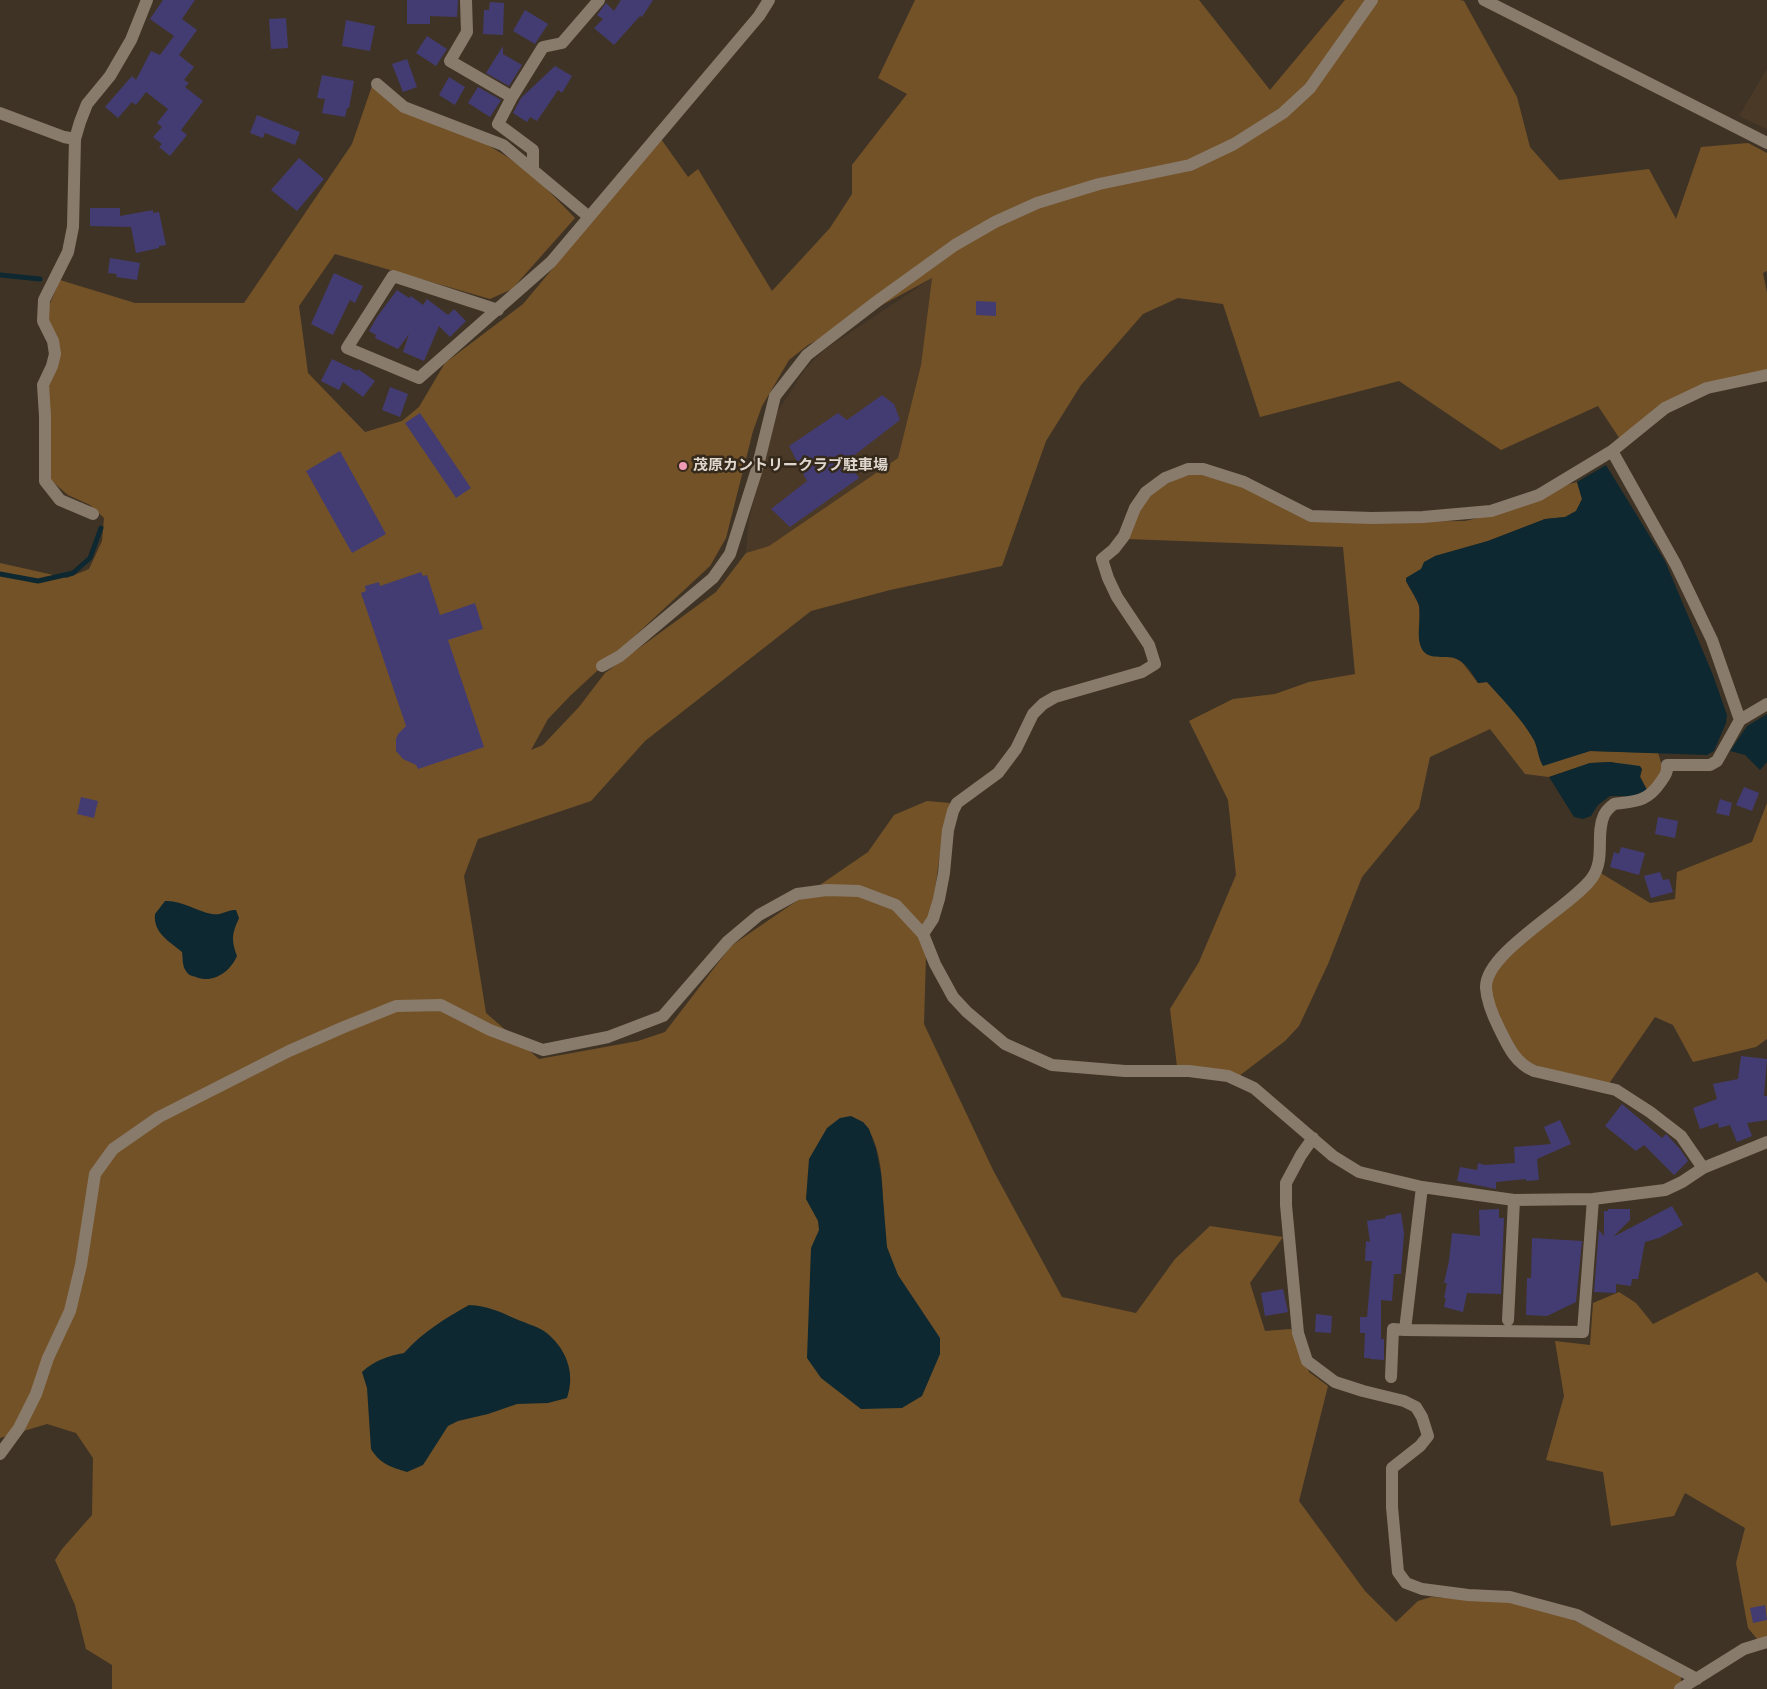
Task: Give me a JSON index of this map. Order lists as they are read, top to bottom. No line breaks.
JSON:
{"places":["茂原カントリークラブ駐車場"]}
